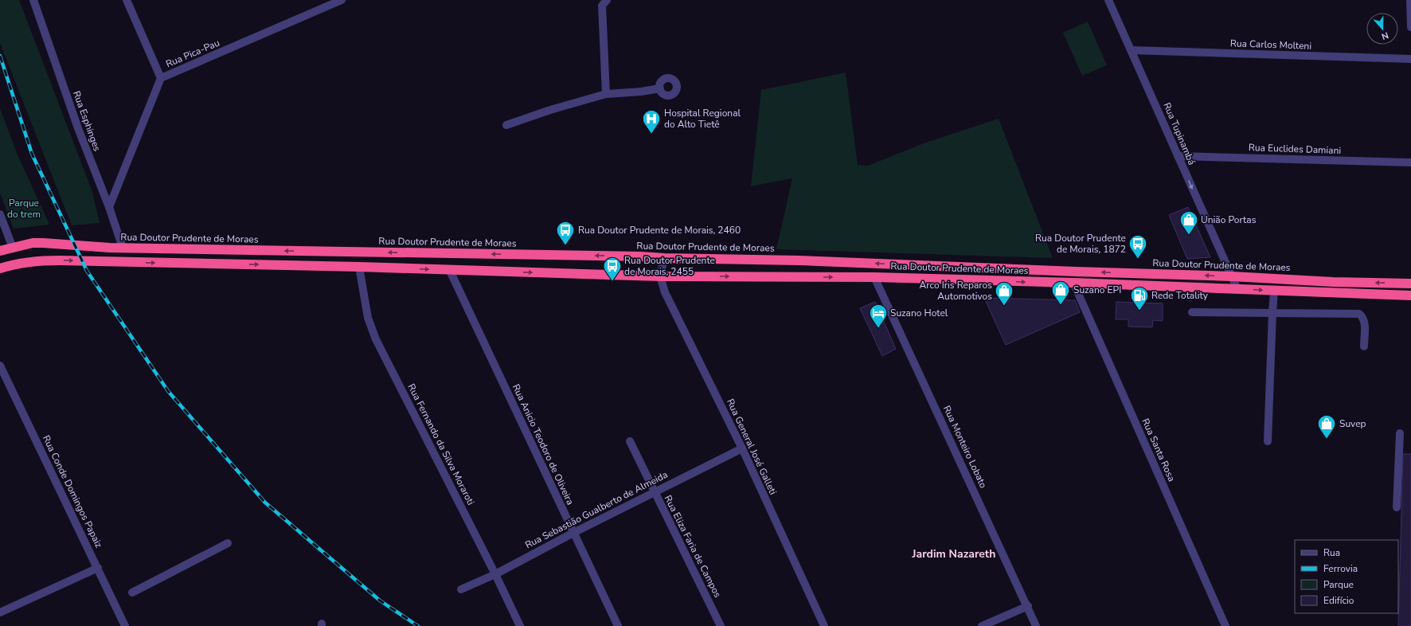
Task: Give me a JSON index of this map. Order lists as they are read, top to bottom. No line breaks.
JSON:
{"streets":{"highway":["Rua Doutor Prudente de Moraes"],"street":["Rua Carlos Molteni","Rua Pica-Pau","Rua Esphinges","Rua Tupinambá","Rua Euclides Damiani","Rua Fernando da Silva Moraroti","Rua Anicio Teodoro de Oliveira","Rua General José Galleti","Rua Monteiro Lobato","Rua Santa Rosa","Rua Conde Domingos Papaiz","Rua Sebastião Gualberto de Almeida","Rua Eliza Faria de Campos"]},"crossings":[["Rua Carlos Molteni","Rua Tupinambá"],["Rua Pica-Pau","Rua Esphinges"],["Rua Esphinges","Rua Doutor Prudente de Moraes"],["Rua Tupinambá","Rua Euclides Damiani"],["Rua Tupinambá","Rua Doutor Prudente de Moraes"],["Rua Doutor Prudente de Moraes","Rua Fernando da Silva Moraroti"],["Rua Doutor Prudente de Moraes","Rua Anicio Teodoro de Oliveira"],["Rua Doutor Prudente de Moraes","Rua General José Galleti"],["Rua Doutor Prudente de Moraes","Rua Monteiro Lobato"],["Rua Doutor Prudente de Moraes","Rua Santa Rosa"],["Rua Fernando da Silva Moraroti","Rua Sebastião Gualberto de Almeida"],["Rua Anicio Teodoro de Oliveira","Rua Sebastião Gualberto de Almeida"],["Rua General José Galleti","Rua Sebastião Gualberto de Almeida"],["Rua Sebastião Gualberto de Almeida","Rua Eliza Faria de Campos"]],"one_way":["Rua Tupinambá"],"districts":["Jardim Nazareth"],"parks":["Parque do trem"],"places":{"hospital":["Hospital Regional do Alto Tietê"],"shop":["União Portas","Suzano EPI","Arco Iris Reparos Automotivos","Suvep"],"bus stop":["Rua Doutor Prudente de Morais, 2460","Rua Doutor Prudente de Morais, 1872","Rua Doutor Prudente de Morais, 2455"],"fuel station":["Rede Totality"],"hotel":["Suzano Hotel"]},"legend":["Rua","Ferrovia","Parque","Edifício"],"north":"bottom"}
